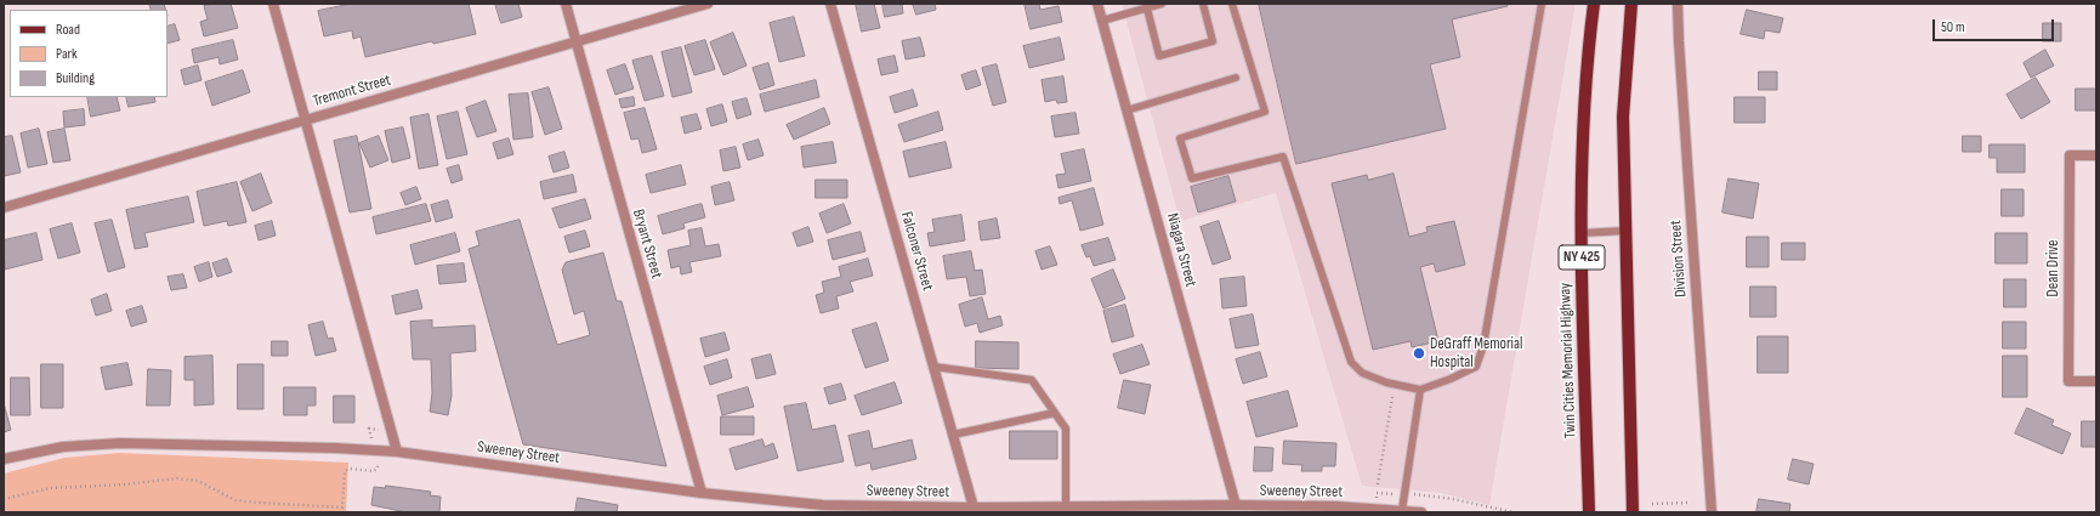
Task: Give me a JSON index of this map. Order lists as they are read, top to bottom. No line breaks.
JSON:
{"streets":{"main road":["NY 425","Twin Cities Memorial Highway"],"street":["Tremont Street","Bryant Street","Niagara Street","Falconer Street","Division Street","Dean Drive","Sweeney Street"]},"crossings":[["Tremont Street","Bryant Street"],["Bryant Street","Sweeney Street"],["Niagara Street","Sweeney Street"],["Falconer Street","Sweeney Street"]],"places":["DeGraff Memorial Hospital"],"legend":["Road","Park","Building"],"scale_bar":"50 m"}
